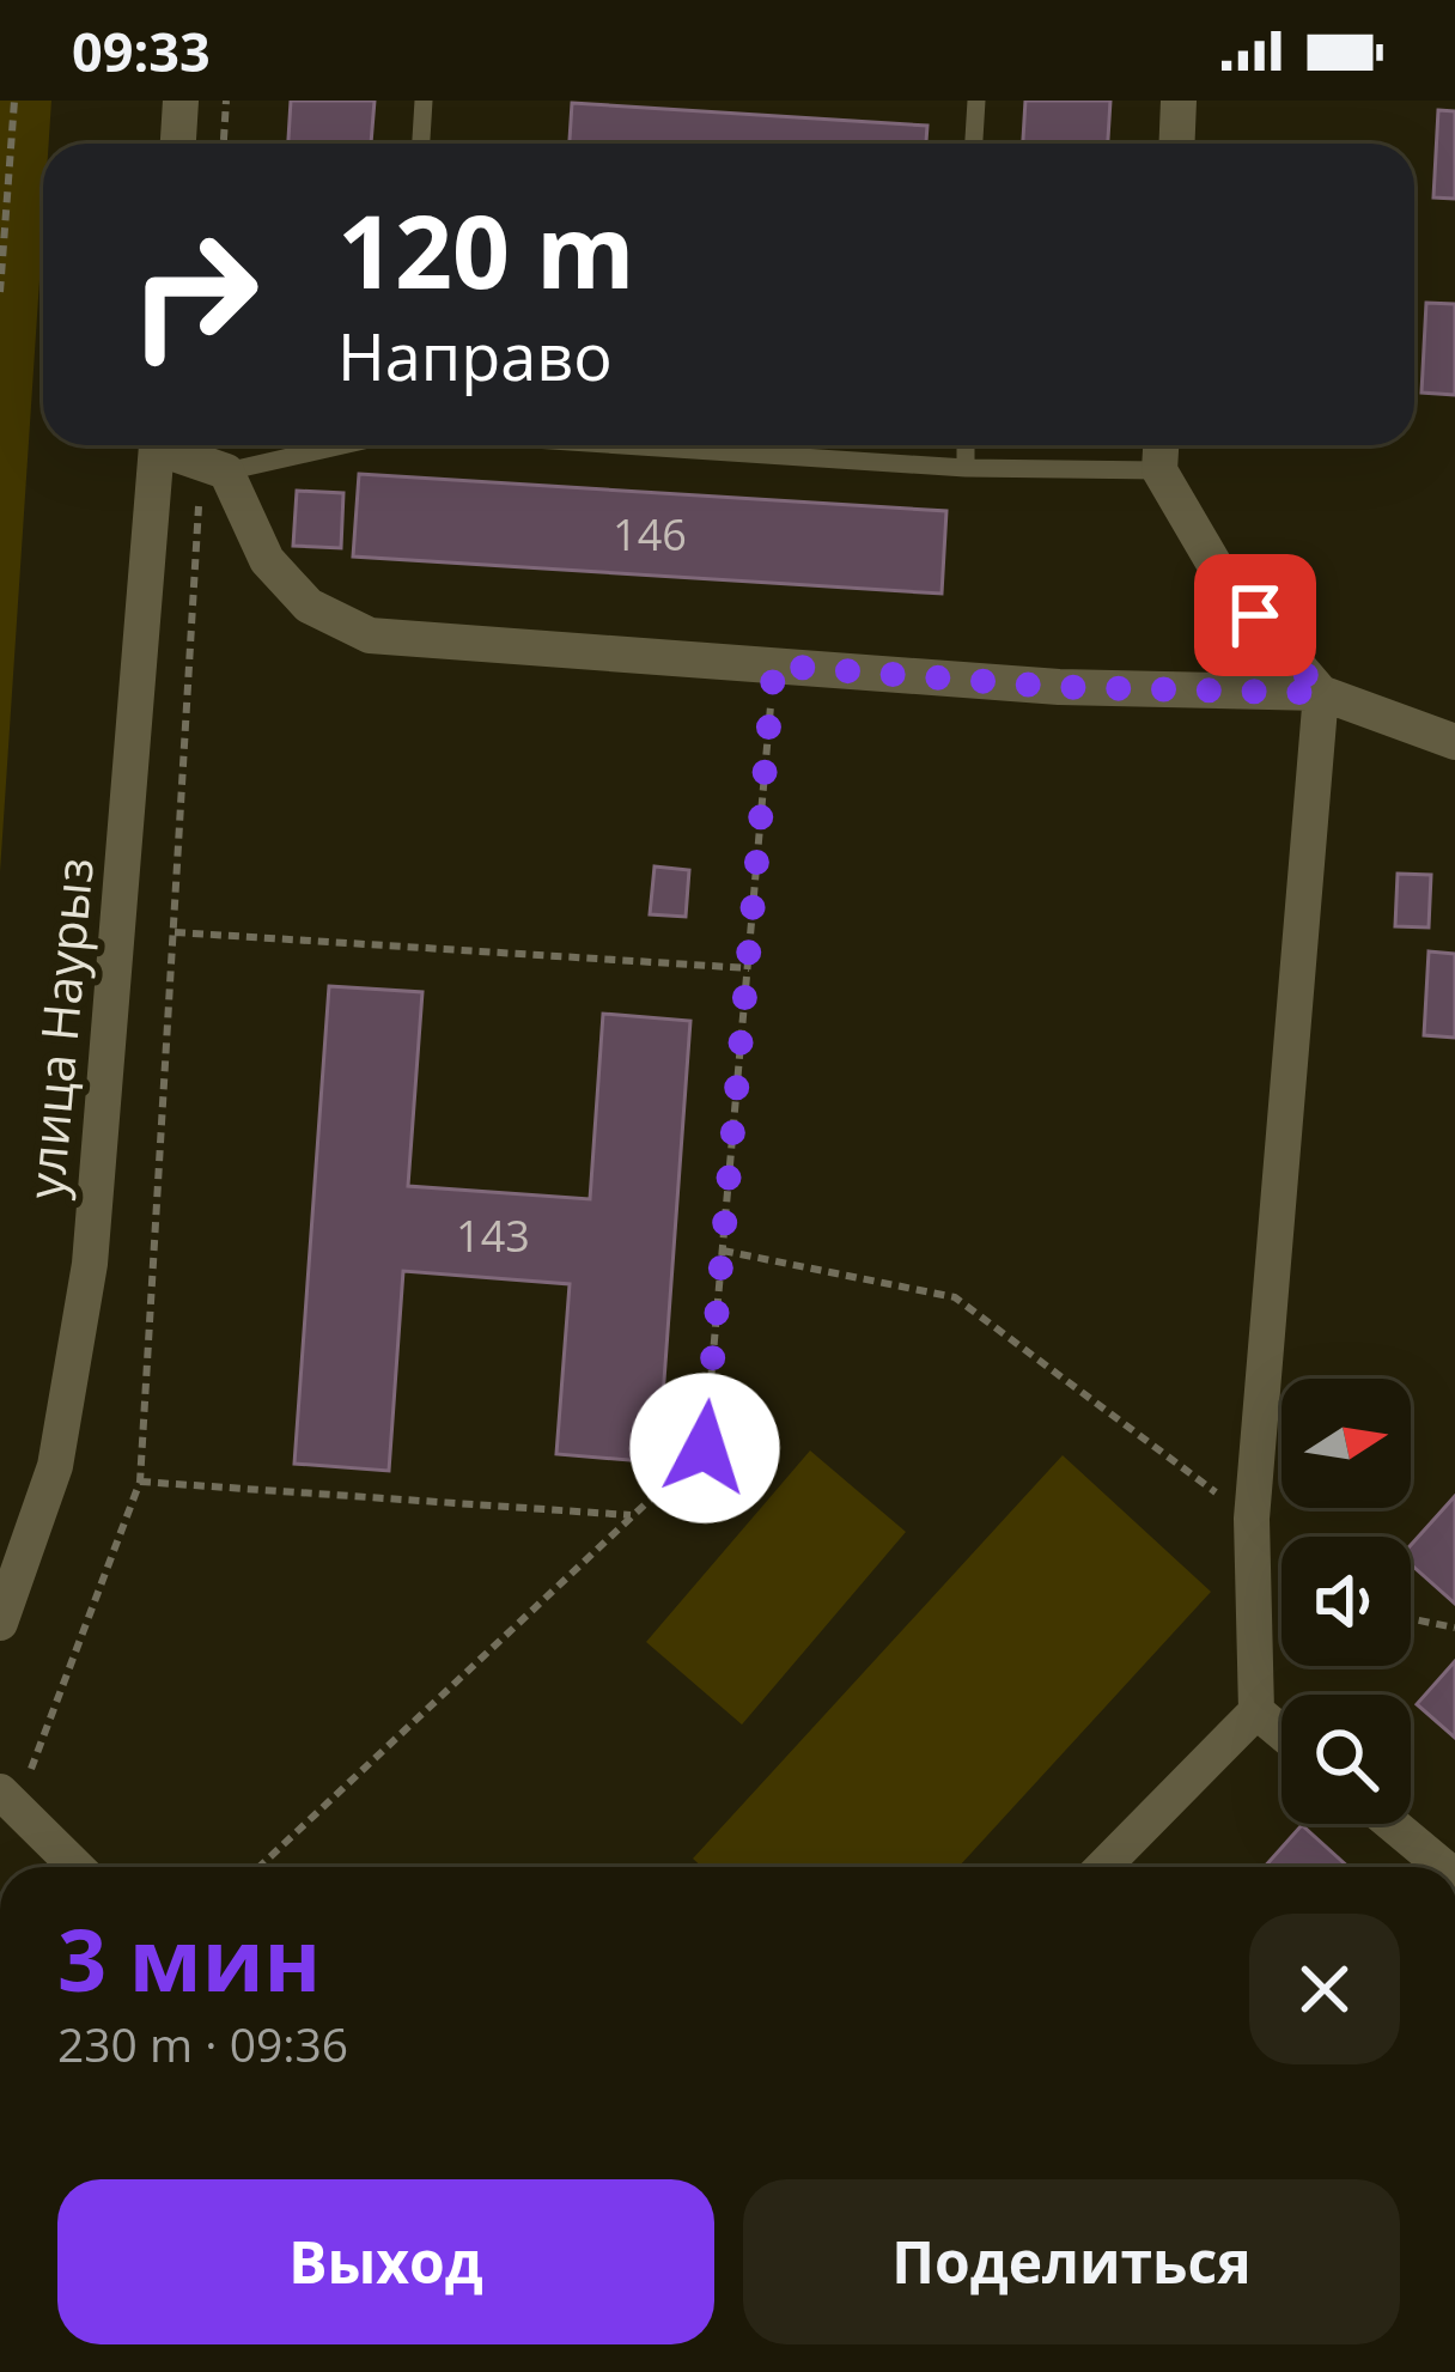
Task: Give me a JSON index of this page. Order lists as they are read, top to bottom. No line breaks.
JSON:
{"streets":{"street":["улица Наурыз"]},"house_numbers":["146","143"],"north":"right","page":{"status":"09:33","turn":["120 m","Направо"],"heading":["3 мин","230 m · 09:36"],"buttons":["Выход","Поделиться"]}}
